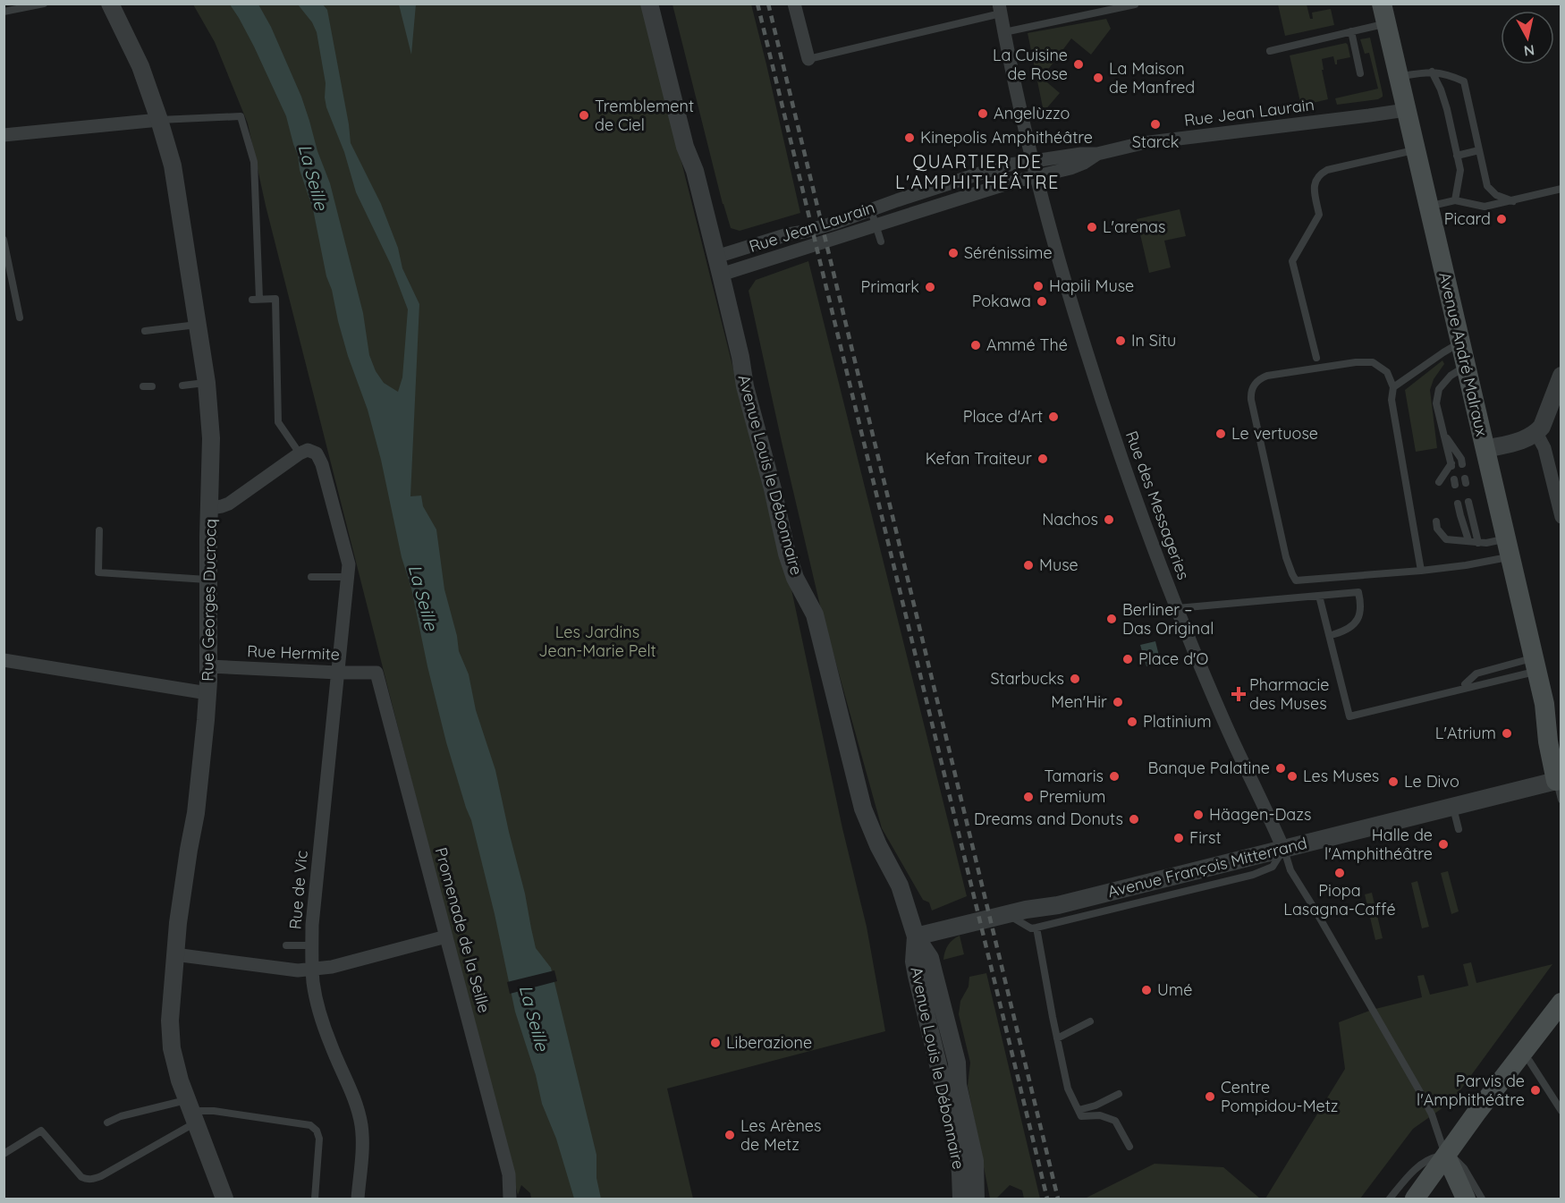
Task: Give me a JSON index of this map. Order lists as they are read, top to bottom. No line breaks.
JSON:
{"streets":{"main road":["Avenue André Malraux"],"street":["Rue Jean Laurain","Avenue Louis le Débonnaire","Rue des Messageries","Rue Georges Ducrocq","Rue Hermite","Avenue François Mitterrand","Rue de Vic","Promenade de la Seille"]},"crossings":[["Rue Jean Laurain","Avenue André Malraux"],["Rue Jean Laurain","Avenue Louis le Débonnaire"],["Rue Jean Laurain","Rue des Messageries"],["Avenue André Malraux","Avenue François Mitterrand"],["Avenue Louis le Débonnaire","Avenue François Mitterrand"],["Rue des Messageries","Avenue François Mitterrand"],["Rue Georges Ducrocq","Rue Hermite"],["Rue Hermite","Rue de Vic"],["Rue Hermite","Promenade de la Seille"]],"districts":["QUARTIER DE L'AMPHITHÉÂTRE"],"water":["La Seille"],"parks":["Les Jardins Jean-Marie Pelt"],"places":{"other":["La Cuisine de Rose","La Maison de Manfred","Angelùzzo","Tremblement de Ciel","Starck","Kinepolis Amphithéâtre","Picard","L'arenas","Sérénissime","Hapili Muse","Primark","Pokawa","In Situ","Ammé Thé","Place d'Art","Le vertuose","Kefan Traiteur","Nachos","Muse","Berliner – Das Original","Place d'O","Starbucks","Men'Hir","Platinium","L'Atrium","Banque Palatine","Tamaris","Les Muses","Le Divo","Premium","Häagen-Dazs","Dreams and Donuts","First","Halle de l'Amphithéâtre","Piopa Lasagna-Caffé","Umé","Liberazione","Parvis de l'Amphithéâtre","Centre Pompidou-Metz","Les Arènes de Metz"],"health":["Pharmacie des Muses"]},"north":"bottom"}
